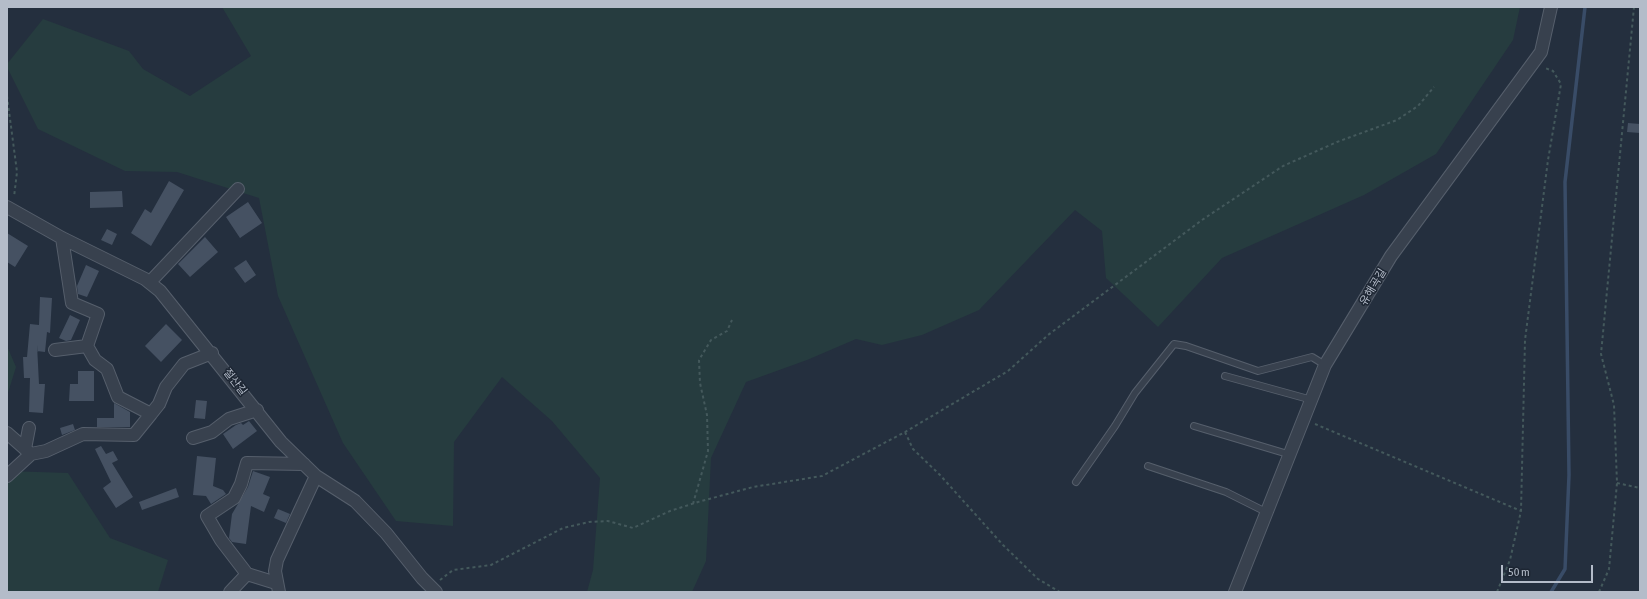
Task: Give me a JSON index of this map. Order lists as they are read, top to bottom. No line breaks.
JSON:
{"streets":{"street":["유해곡길","절산길"]},"scale_bar":"50 m"}
